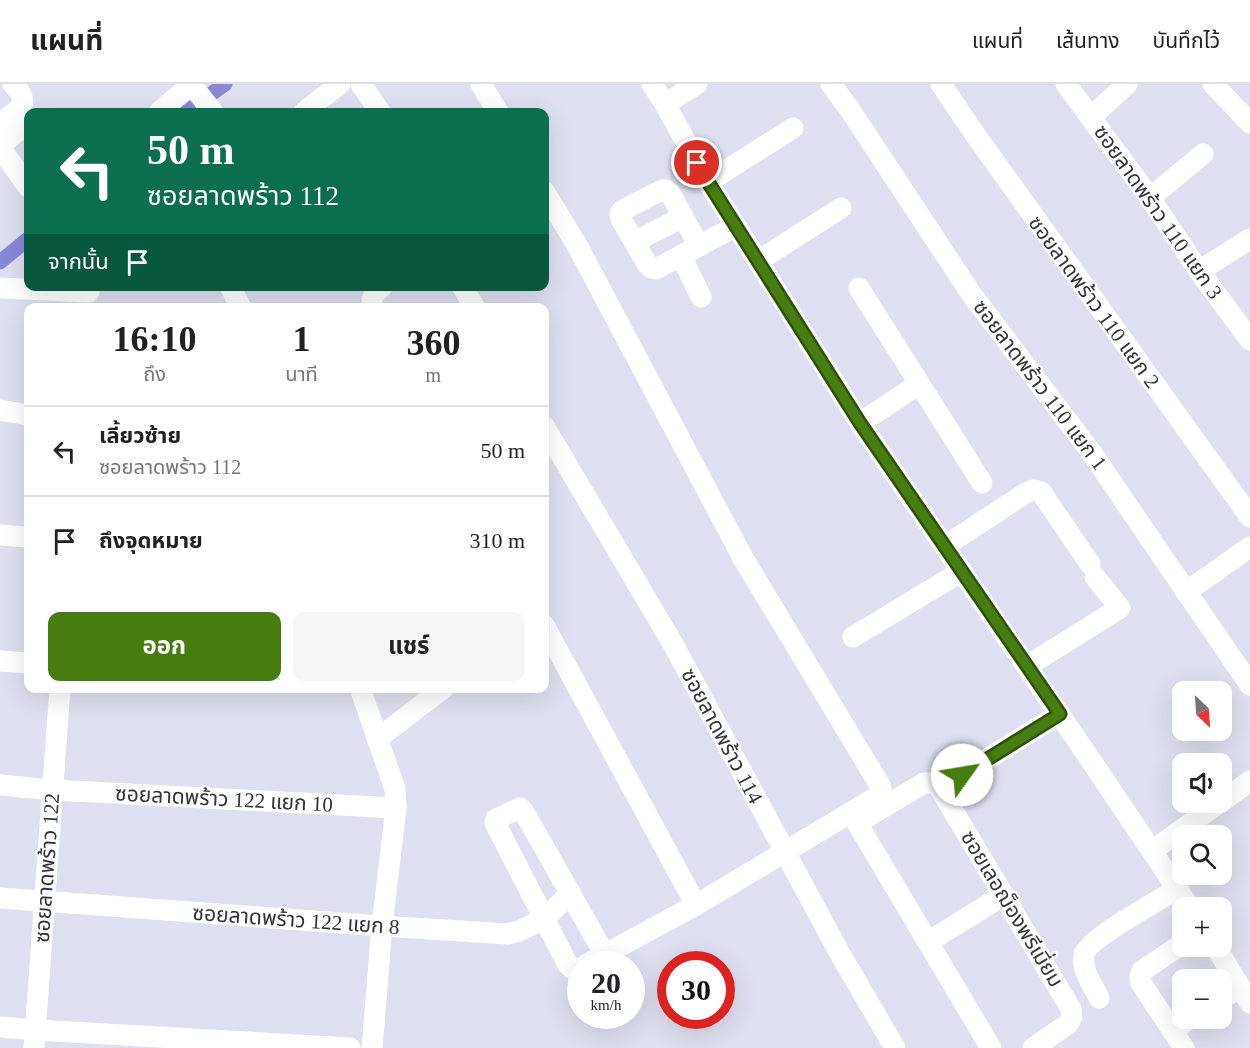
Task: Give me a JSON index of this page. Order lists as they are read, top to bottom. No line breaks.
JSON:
{"streets":{"street":["ซอยลาดพร้าว 110 แยก 3","ซอยลาดพร้าว 110 แยก 2","ซอยลาดพร้าว 110 แยก 1","ซอยลาดพร้าว 114","ซอยลาดพร้าว 122 แยก 10","ซอยลาดพร้าว 122","ซอยเลอฌ็องพรีเมี่ยม","ซอยลาดพร้าว 122 แยก 8"]},"crossings":[["ซอยลาดพร้าว 122 แยก 10","ซอยลาดพร้าว 122"],["ซอยลาดพร้าว 122","ซอยลาดพร้าว 122 แยก 8"]],"north":"bottom right","page":{"header":"แผนที่","nav":["แผนที่","เส้นทาง","บันทึกไว้"],"turn":["50 m","ซอยลาดพร้าว 112"],"then":"จากนั้น","eta":["16:10","ถึง","1","นาที","360","m"],"list":[{"name":"เลี้ยวซ้าย","note":"ซอยลาดพร้าว 112","value":"50 m"},{"name":"ถึงจุดหมาย","value":"310 m"}],"buttons":["ออก","แชร์"],"map_buttons":["+","−"],"speed":"20 km/h","limit":"30"}}
